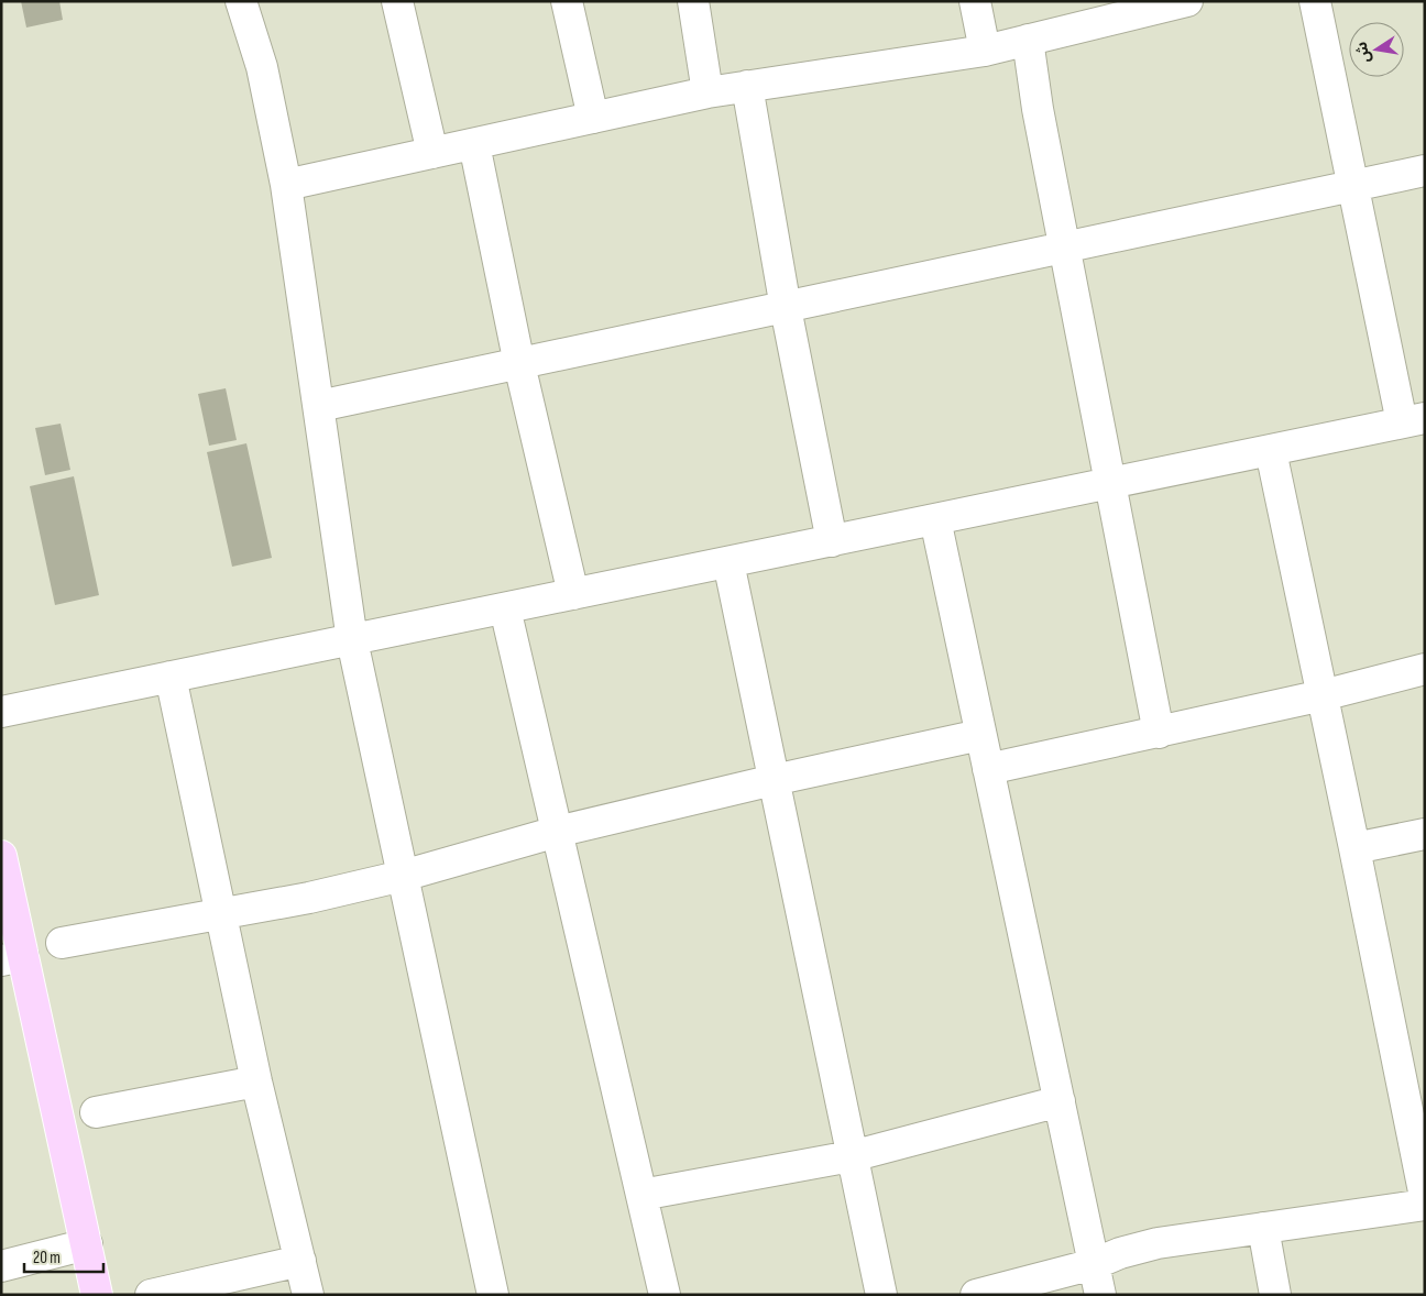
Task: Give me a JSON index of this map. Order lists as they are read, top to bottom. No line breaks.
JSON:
{"scale_bar":"20 m","north":"left"}
